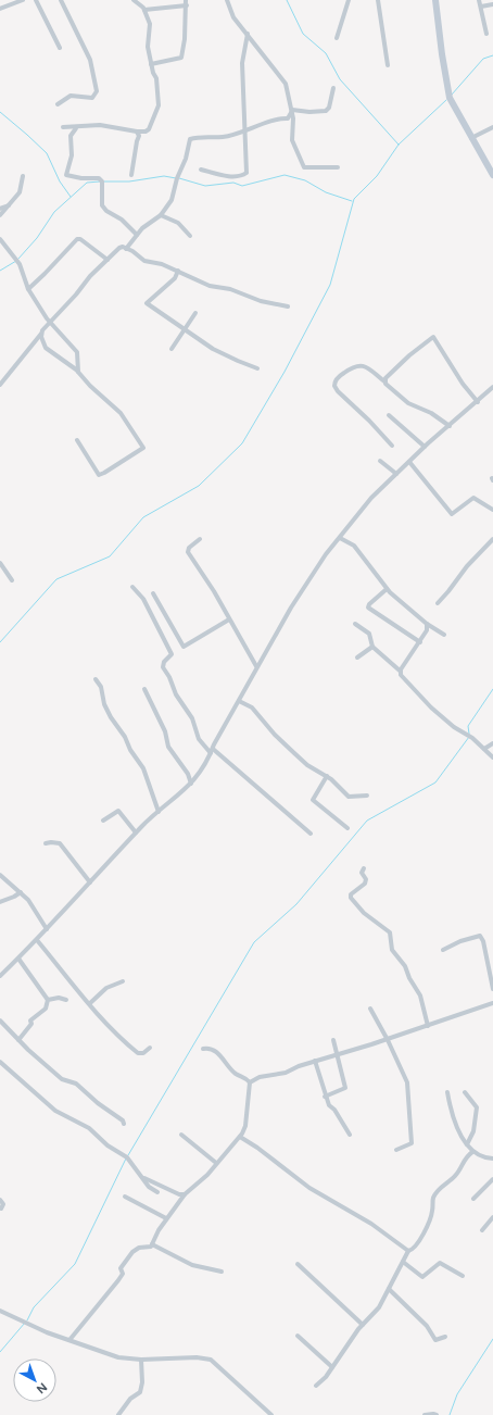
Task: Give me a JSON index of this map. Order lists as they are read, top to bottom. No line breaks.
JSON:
{"north":"bottom right"}
